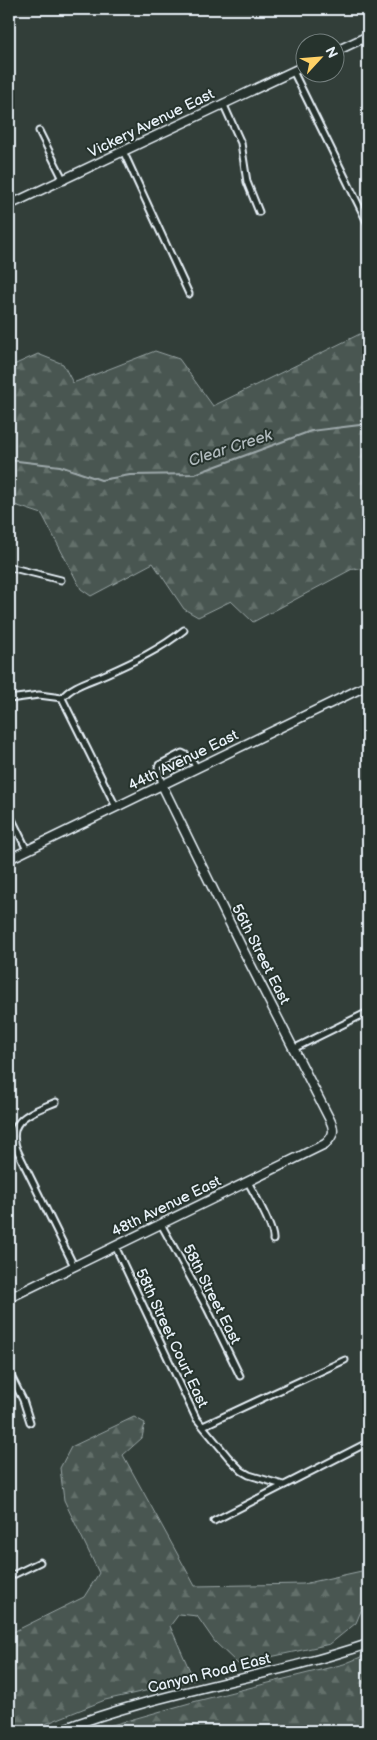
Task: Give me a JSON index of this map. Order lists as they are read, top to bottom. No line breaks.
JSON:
{"streets":{"street":["Vickery Avenue East","44th Avenue East","56th Street East","48th Avenue East","58th Street East","58th Street Court East","Canyon Road East"]},"crossings":[["44th Avenue East","56th Street East"],["56th Street East","48th Avenue East"],["48th Avenue East","58th Street East"],["48th Avenue East","58th Street Court East"]],"water":["Clear Creek"],"north":"top right"}
